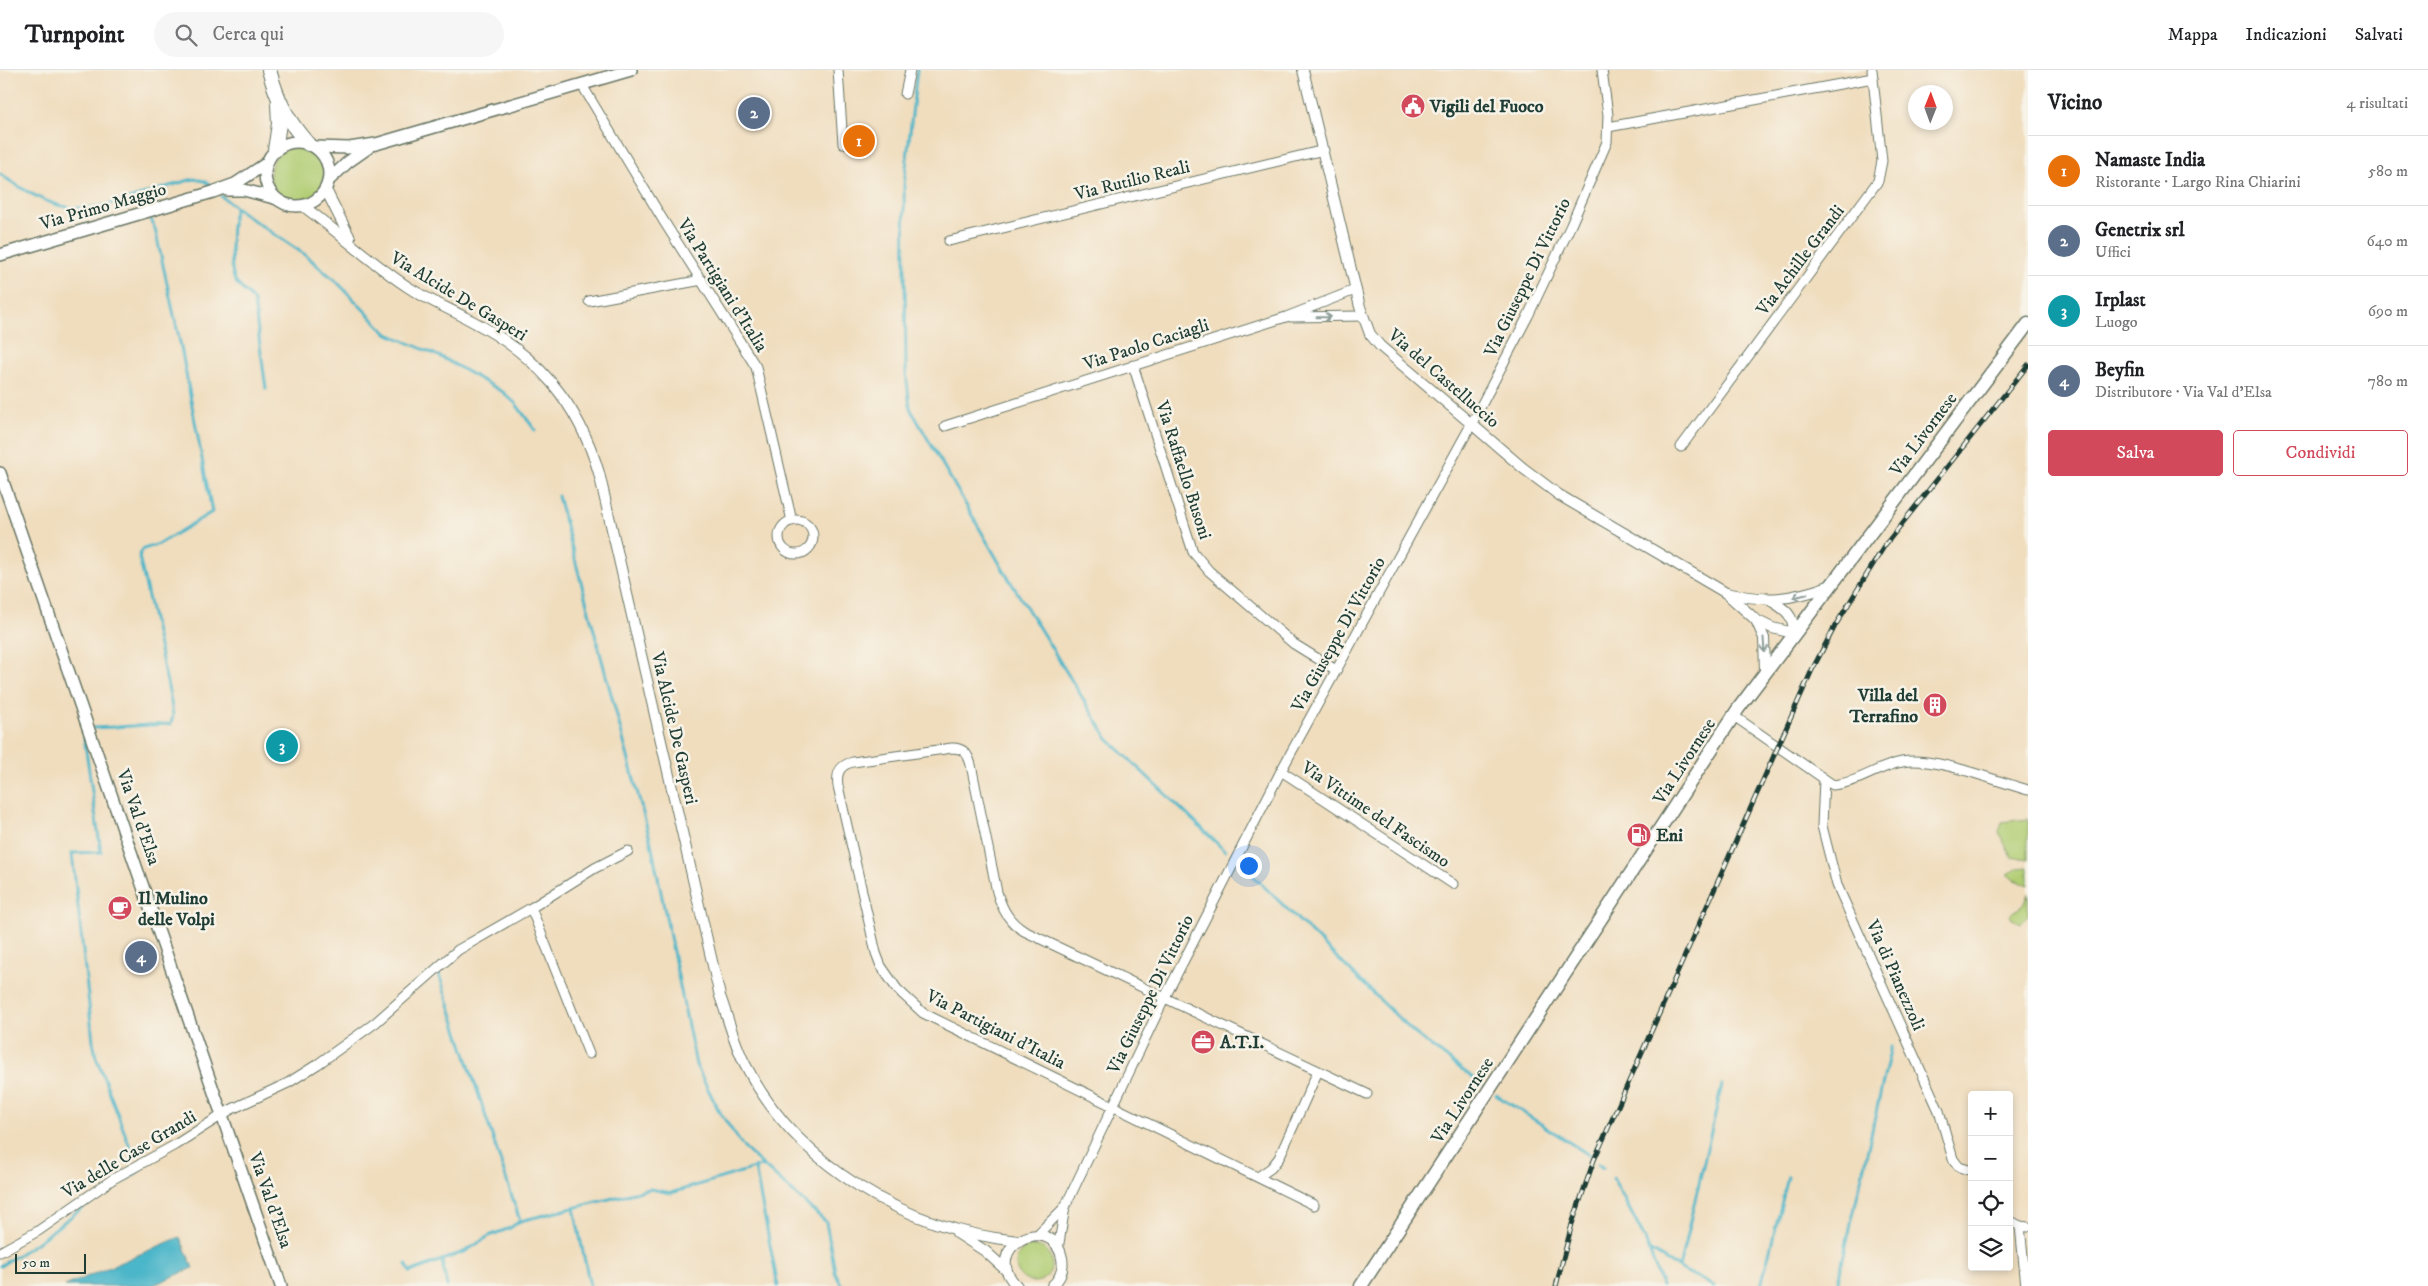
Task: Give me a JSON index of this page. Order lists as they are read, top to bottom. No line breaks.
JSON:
{"streets":{"main road":["Via Primo Maggio","Via Livornese","Via Val d'Elsa"],"street":["Via Rutilio Reali","Via Achille Grandi","Via Giuseppe Di Vittorio","Via Partigiani d'Italia","Via Alcide De Gasperi","Via Paolo Caciagli","Via del Castelluccio","Via Raffaello Busoni","Via Vittime del Fascismo","Via di Pianezzoli","Via delle Case Grandi"]},"crossings":[["Via Rutilio Reali","Via del Castelluccio"],["Via Primo Maggio","Via Alcide De Gasperi"],["Via Giuseppe Di Vittorio","Via Partigiani d'Italia"],["Via Giuseppe Di Vittorio","Via del Castelluccio"],["Via Giuseppe Di Vittorio","Via Raffaello Busoni"],["Via Giuseppe Di Vittorio","Via Vittime del Fascismo"],["Via Paolo Caciagli","Via del Castelluccio"],["Via Paolo Caciagli","Via Raffaello Busoni"],["Via del Castelluccio","Via Livornese"],["Via Val d'Elsa","Via delle Case Grandi"]],"places":{"public building":["Vigili del Fuoco"],"building":["Villa del Terrafino"],"fuel station":["Eni"],"cafe":["Il Mulino delle Volpi"],"office":["A.T.I."]},"scale_bar":"50 m","north":"top","page":{"header":"Turnpoint","search":"Cerca qui","nav":["Mappa","Indicazioni","Salvati"],"heading":["Vicino","4 risultati"],"pins":["2","1","3","4"],"list":[{"mark":"1","name":"Namaste India","note":"Ristorante · Largo Rina Chiarini","value":"580 m"},{"mark":"2","name":"Genetrix srl","note":"Uffici","value":"640 m"},{"mark":"3","name":"Irplast","note":"Luogo","value":"690 m"},{"mark":"4","name":"Beyfin","note":"Distributore · Via Val d'Elsa","value":"780 m"}],"buttons":["Salva","Condividi"],"map_buttons":["+","−"],"scale":"50 m"}}
